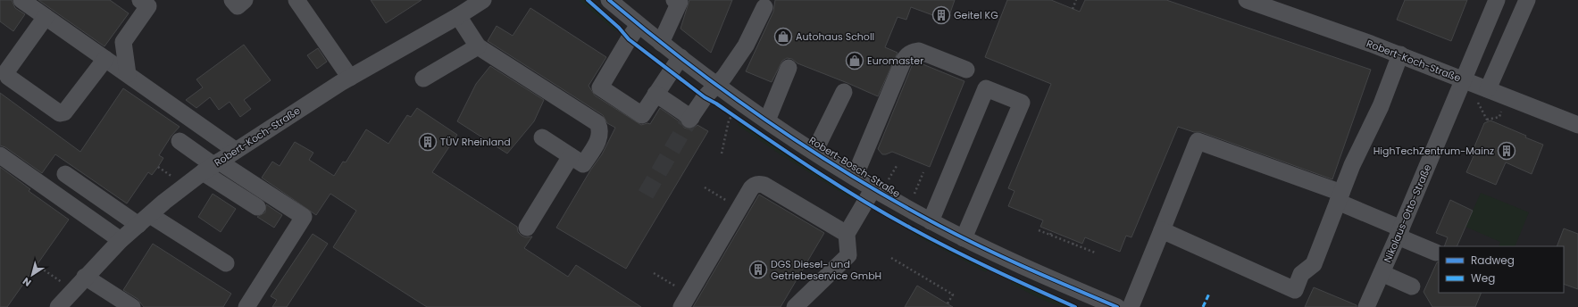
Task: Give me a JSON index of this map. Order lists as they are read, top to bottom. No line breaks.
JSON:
{"streets":{"street":["Robert-Koch-Straße","Robert-Bosch-Straße","Nikolaus-Otto-Straße"]},"crossings":[["Robert-Koch-Straße","Nikolaus-Otto-Straße"]],"places":{"building":["Geitel KG","TÜV Rheinland","HighTechZentrum-Mainz","DGS Diesel- und Getriebeservice GmbH"],"shop":["Autohaus Scholl","Euromaster"]},"legend":["Radweg","Weg"],"north":"bottom left"}
